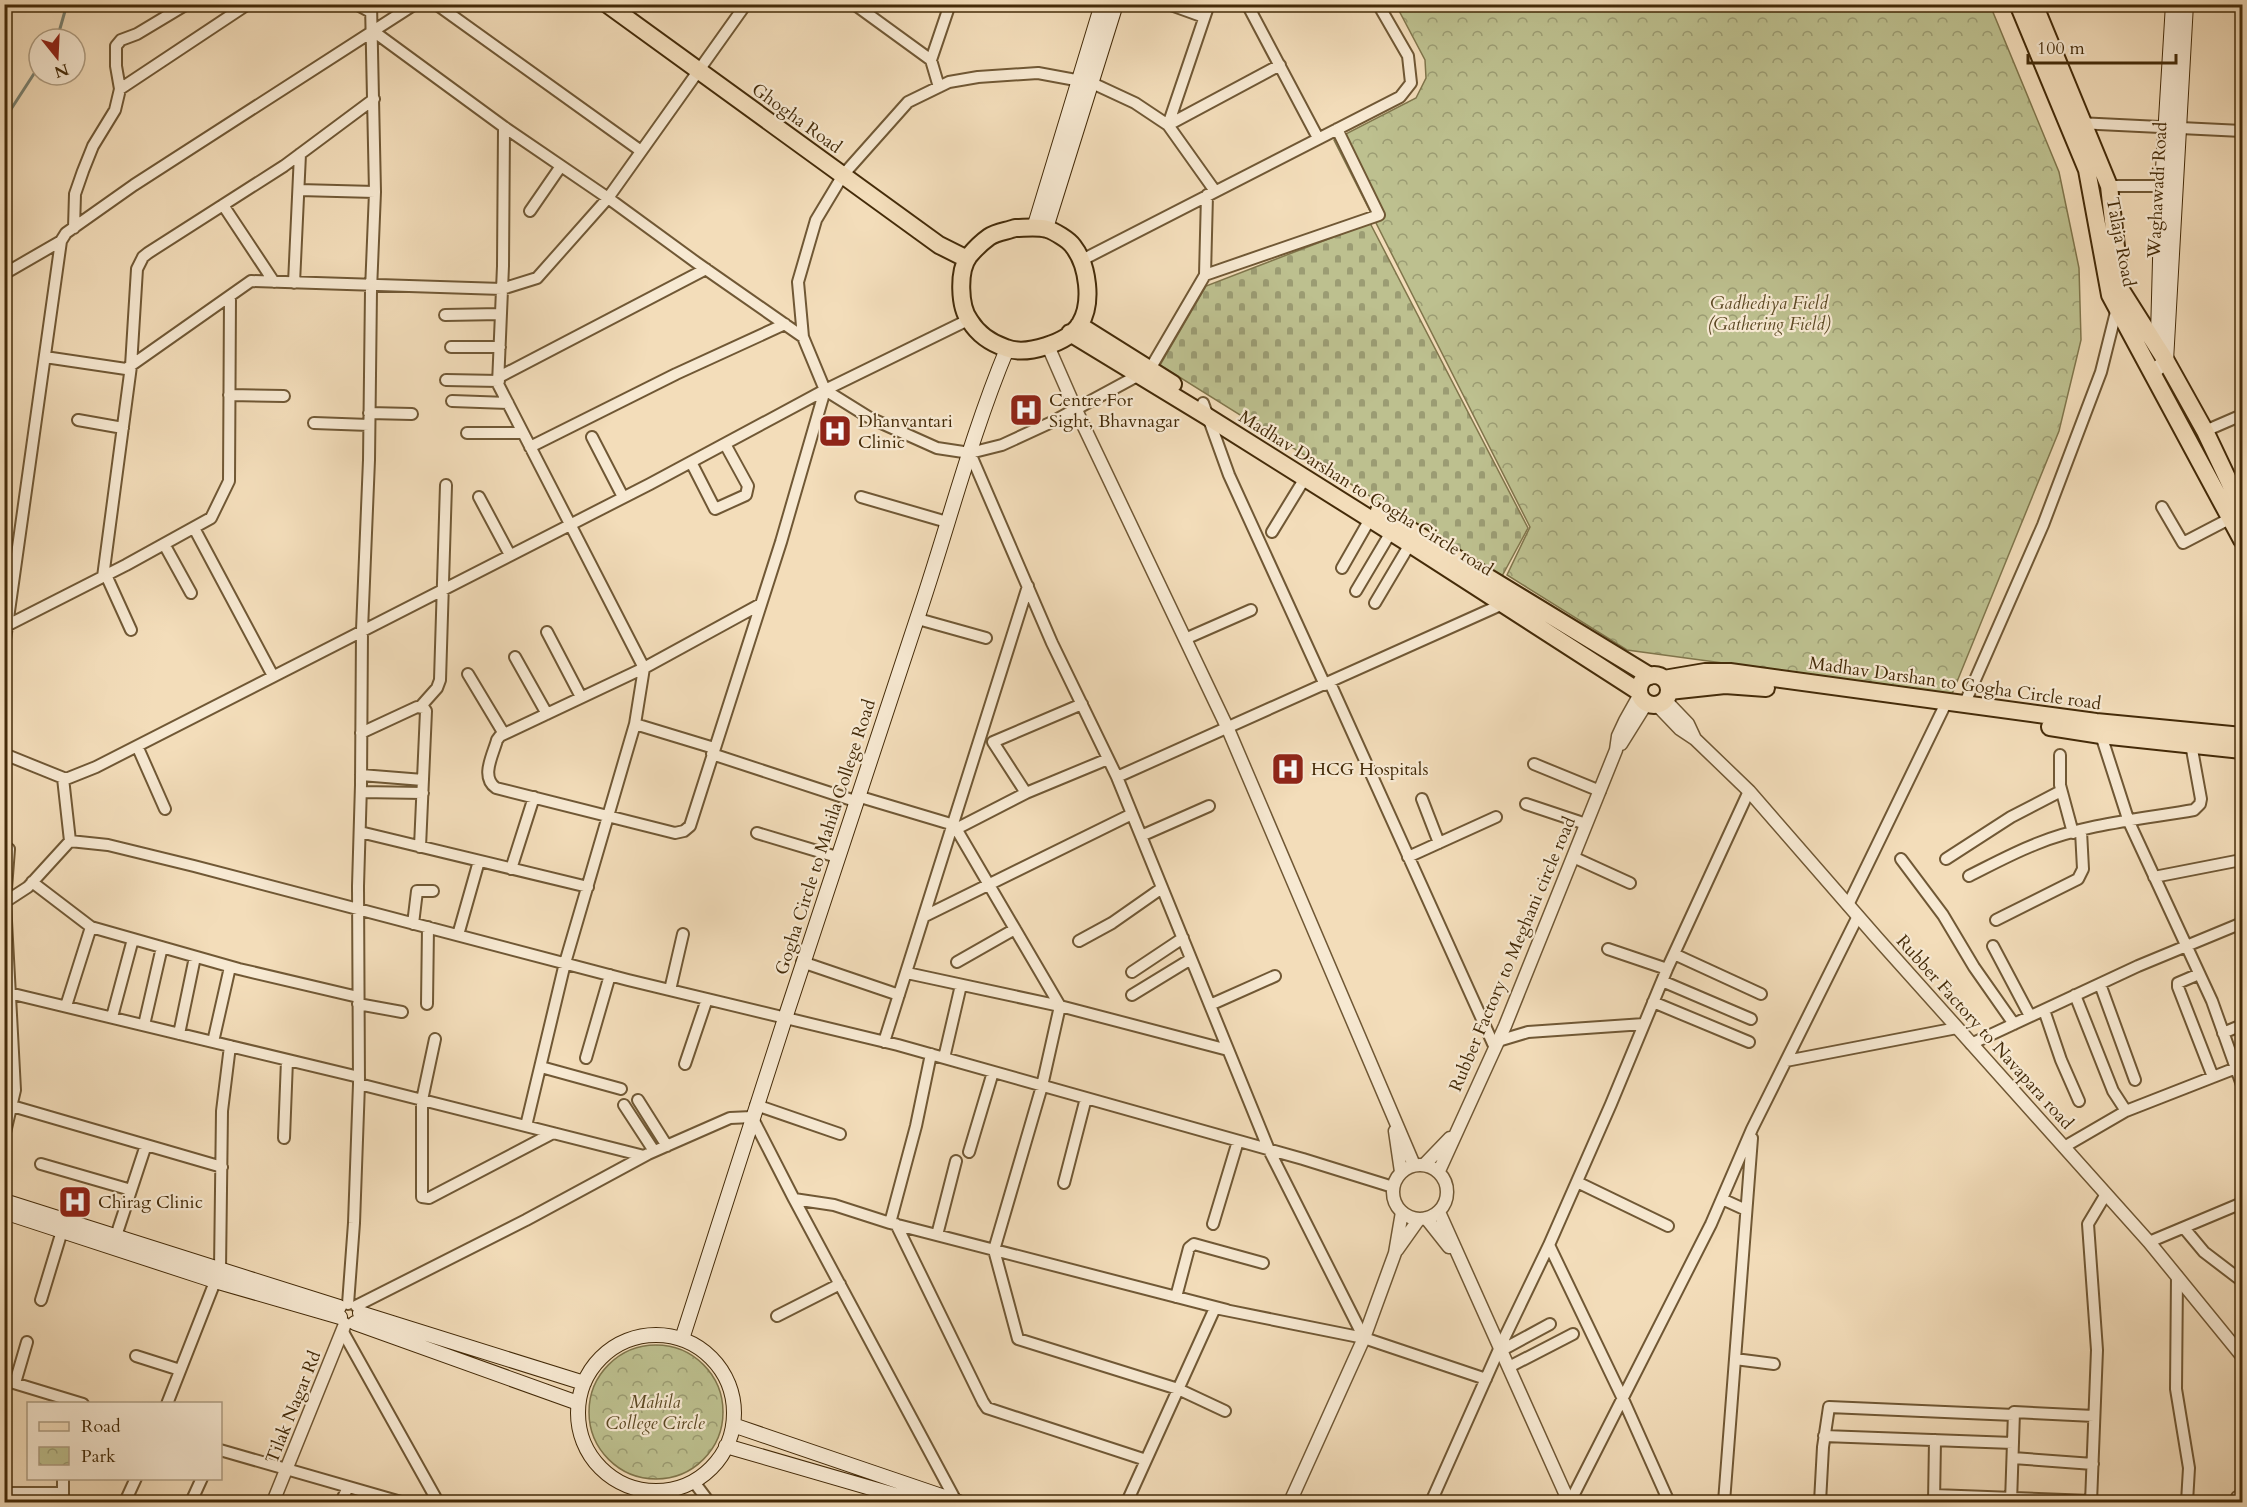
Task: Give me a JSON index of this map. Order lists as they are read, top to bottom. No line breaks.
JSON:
{"streets":{"main road":["Ghogha Road","Waghawadi Road","Talaja Road","Madhav Darshan to Gogha Circle road","Gogha Circle to Mahila College Road"],"street":["Rubber Factory to Meghani circle road","Rubber Factory to Navapara road","Tilak Nagar Rd"]},"crossings":[["Ghogha Road","Madhav Darshan to Gogha Circle road"],["Ghogha Road","Gogha Circle to Mahila College Road"],["Waghawadi Road","Talaja Road"],["Madhav Darshan to Gogha Circle road","Gogha Circle to Mahila College Road"],["Madhav Darshan to Gogha Circle road","Rubber Factory to Meghani circle road"],["Madhav Darshan to Gogha Circle road","Rubber Factory to Navapara road"],["Rubber Factory to Meghani circle road","Rubber Factory to Navapara road"]],"parks":["Gadhediya Field (Gathering Field)","Mahila College Circle"],"places":{"hospital":["Centre For Sight, Bhavnagar","Dhanvantari Clinic","HCG Hospitals","Chirag Clinic"]},"legend":["Road","Park"],"scale_bar":"100 m","north":"bottom"}
